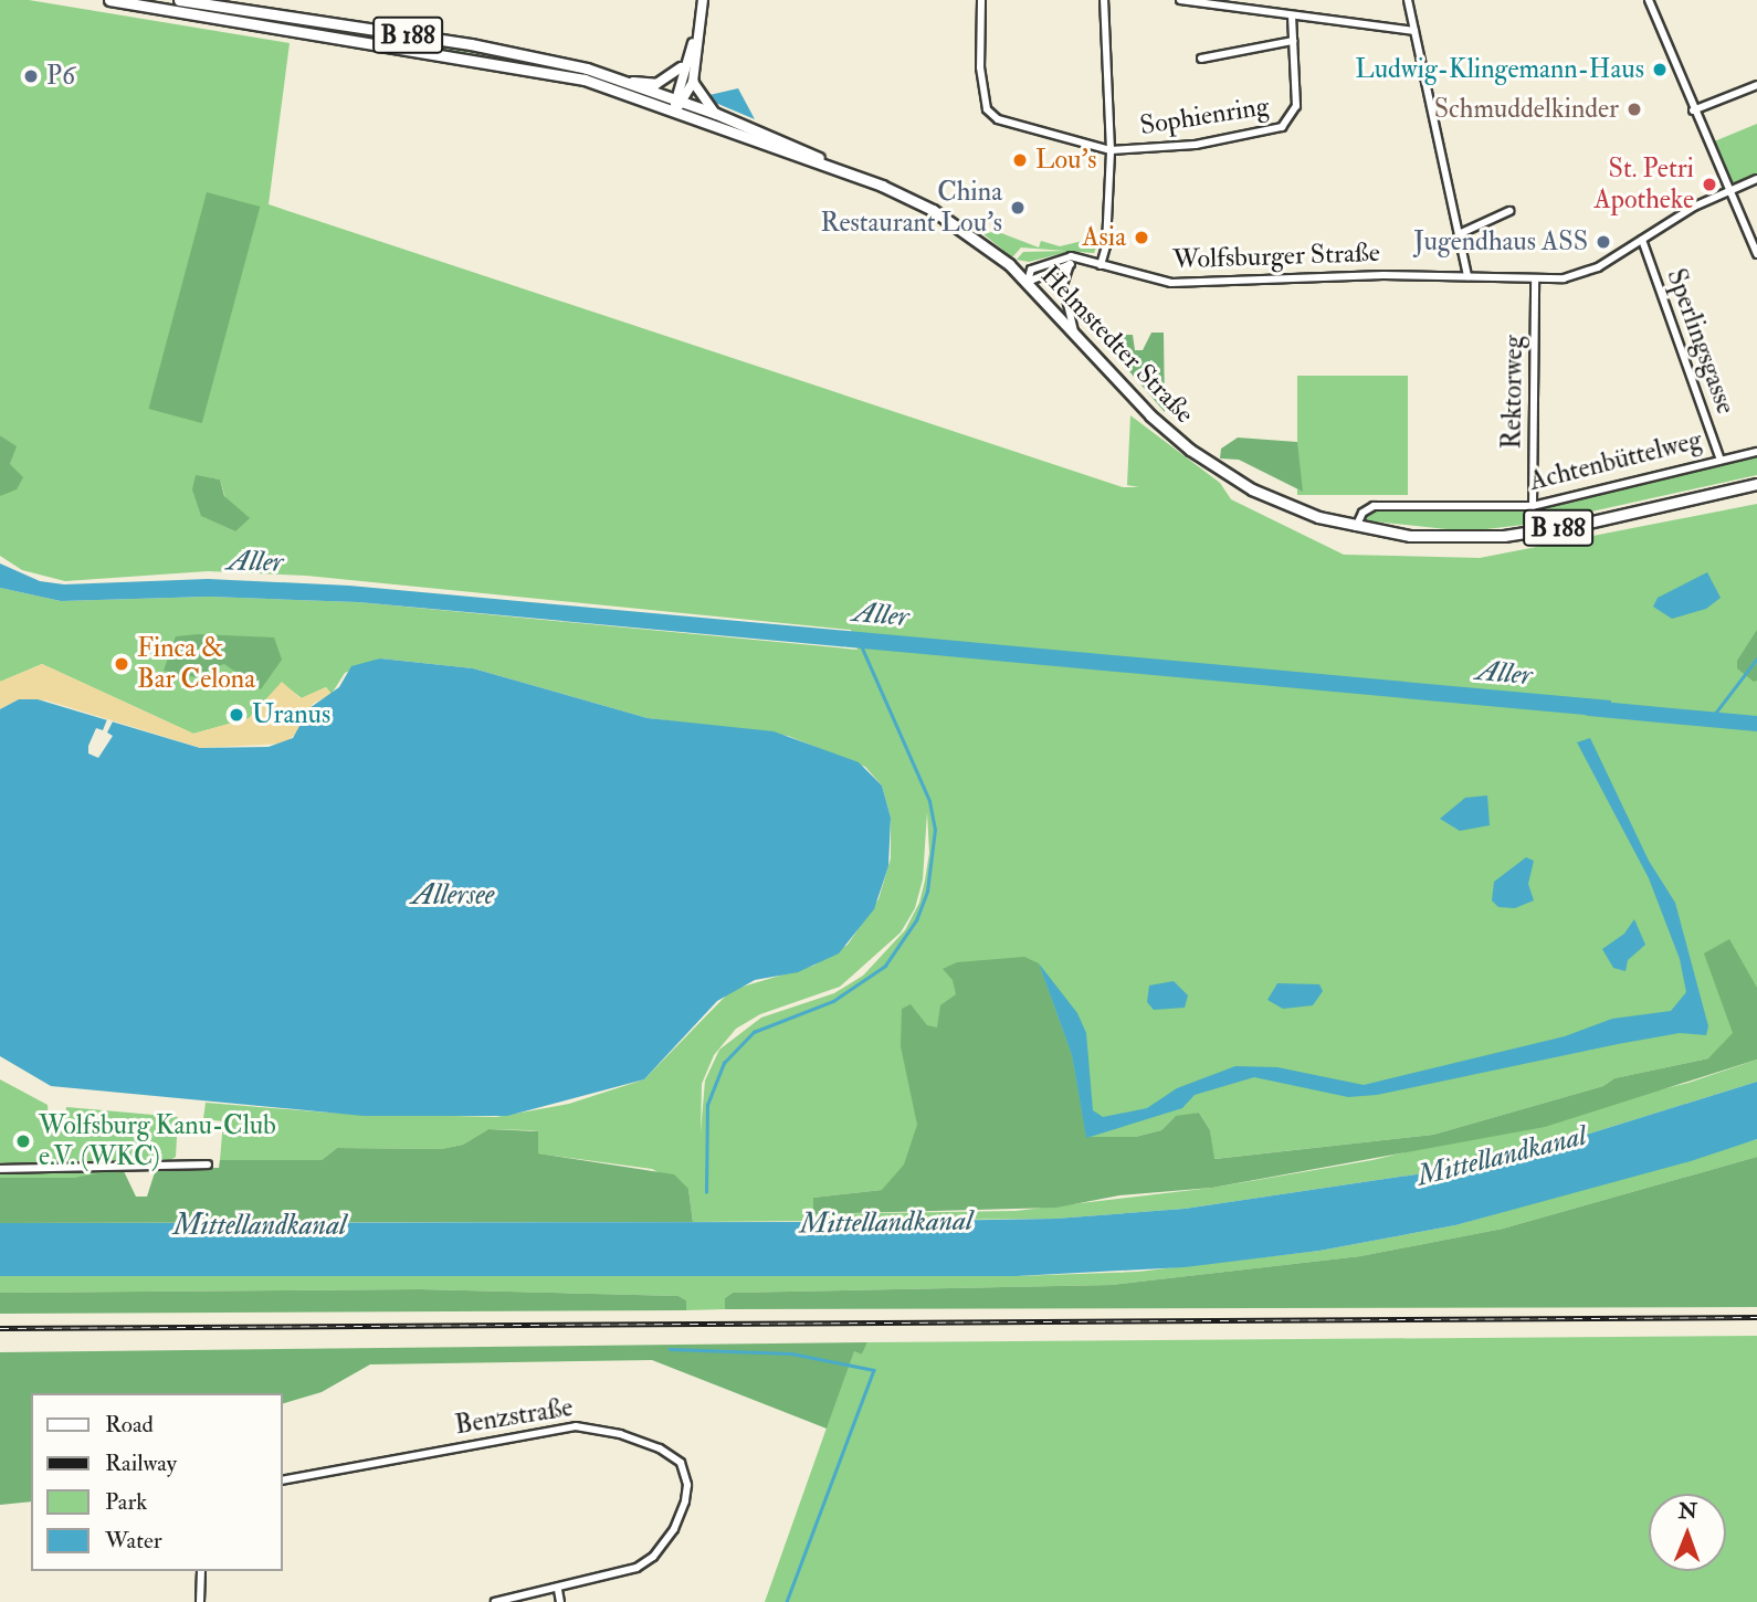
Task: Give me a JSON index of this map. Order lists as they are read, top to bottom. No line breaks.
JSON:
{"streets":{"main road":["B 188","Helmstedter Straße"],"street":["Sophienring","Wolfsburger Straße","Sperlingsgasse","Rektorweg","Achtenbüttelweg","Benzstraße"]},"crossings":[["B 188","Helmstedter Straße"],["Wolfsburger Straße","Sperlingsgasse"],["Wolfsburger Straße","Helmstedter Straße"],["Wolfsburger Straße","Rektorweg"],["Sperlingsgasse","Achtenbüttelweg"],["Helmstedter Straße","Achtenbüttelweg"],["Rektorweg","Achtenbüttelweg"]],"water":["Aller","Allersee","Mittellandkanal"],"places":["Ludwig-Klingemann-Haus","P6","Schmuddelkinder","Lou's","St. Petri Apotheke","China Restaurant Lou's","Asia","Jugendhaus ASS","Finca & Bar Celona","Uranus","Wolfsburg Kanu-Club e.V. (WKC)"],"legend":["Road","Railway","Park","Water"],"north":"top"}
